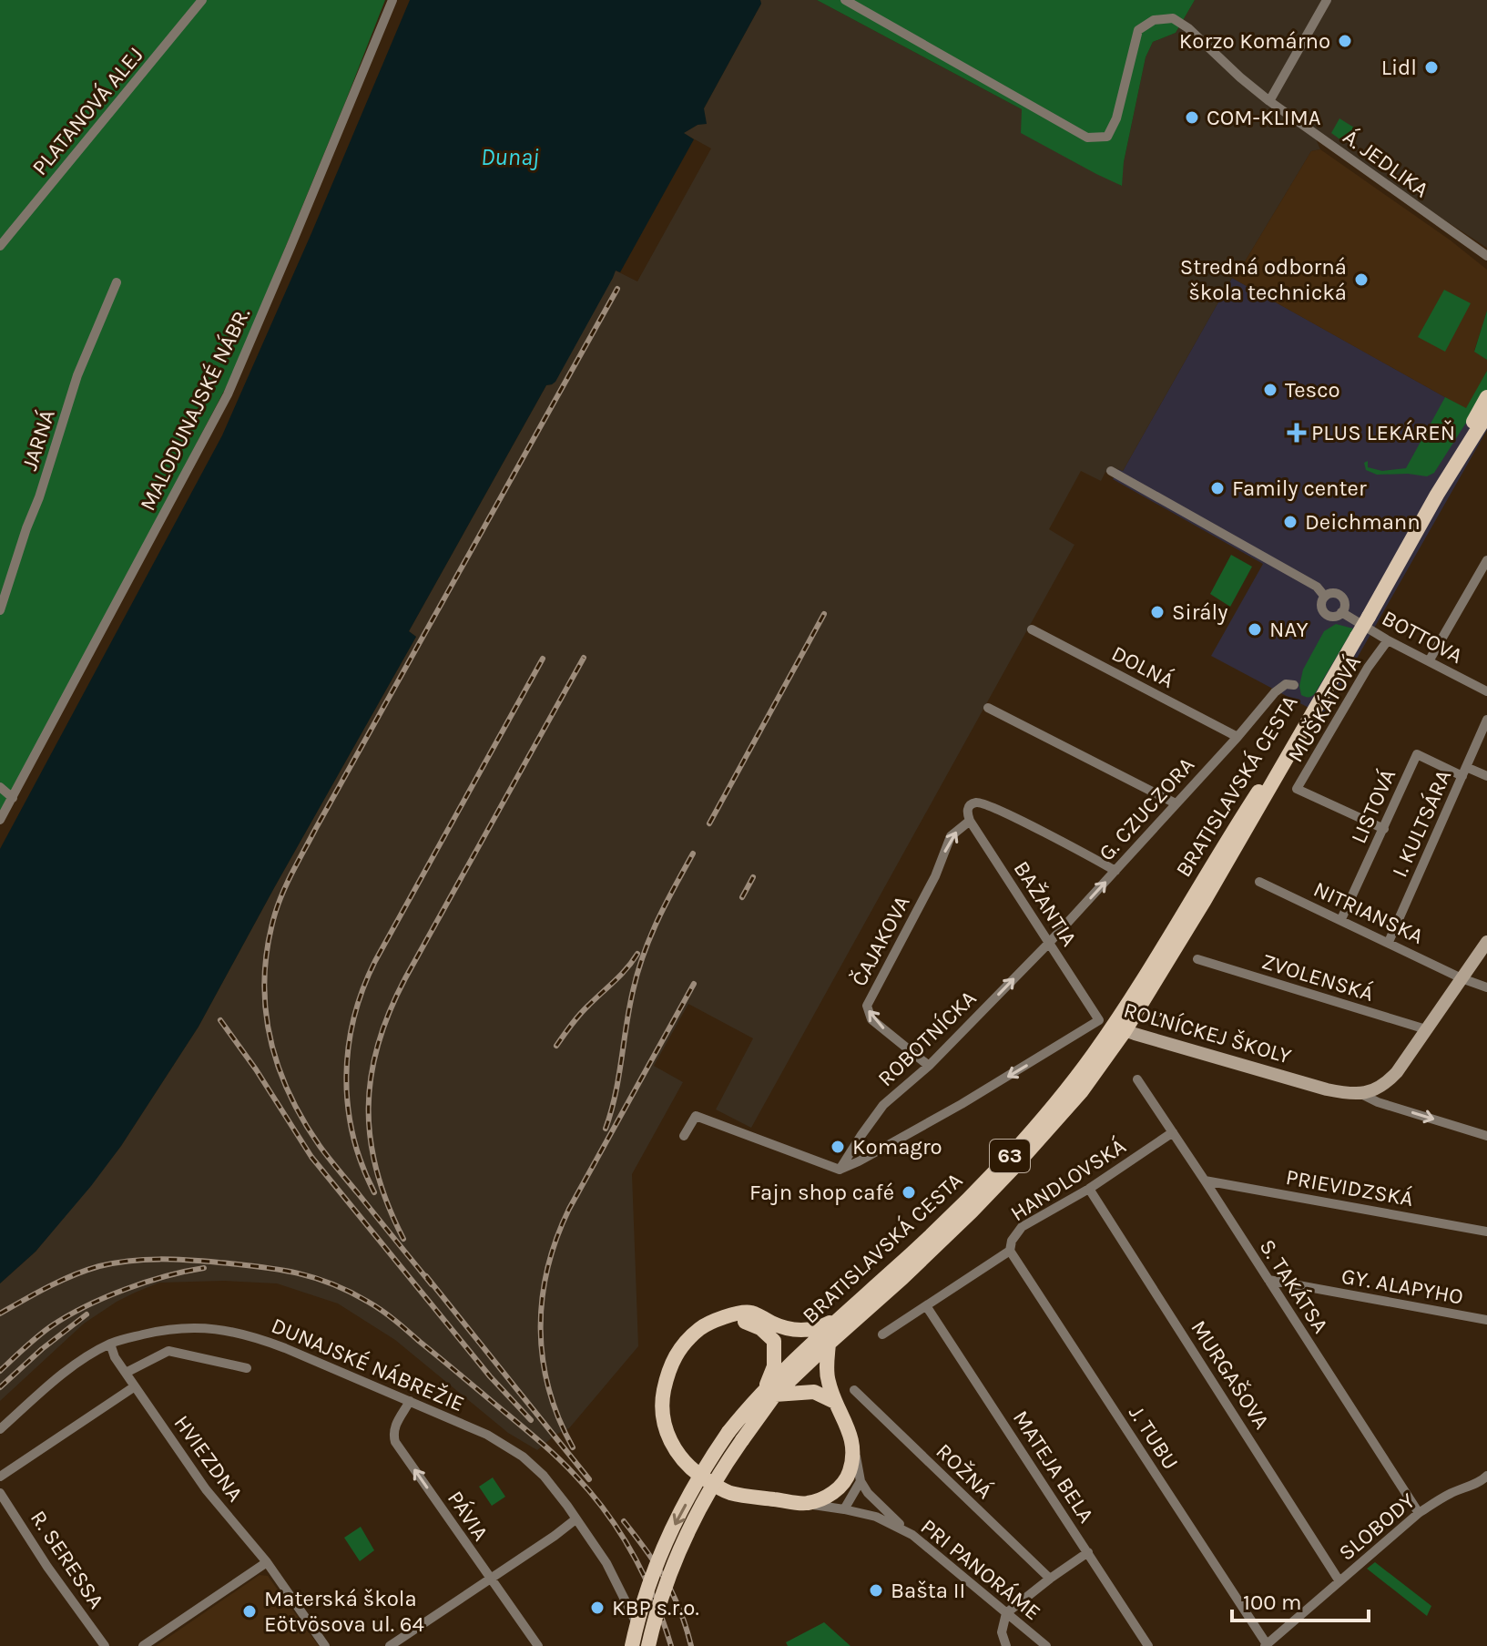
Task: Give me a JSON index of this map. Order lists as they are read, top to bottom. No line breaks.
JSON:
{"streets":{"main road":["BRATISLAVSKÁ CESTA","ROĽNÍCKEJ ŠKOLY","63"],"street":["PLATANOVÁ ALEJ","Á. JEDLIKA","MALODUNAJSKÉ NÁBR.","JARNÁ","BOTTOVA","DOLNÁ","MUŠKÁTOVÁ","LISTOVÁ","G. CZUCZORA","I. KULTSÁRA","BAŽANTIA","NITRIANSKA","ČAJAKOVA","ZVOLENSKÁ","ROBOTNÍCKA","HANDLOVSKÁ","PRIEVIDZSKÁ","S. TAKÁTSA","GY. ALAPYHO","DUNAJSKÉ NÁBREŽIE","MURGAŠOVA","J. TUBU","HVIEZDNA","MATEJA BELA","ROŽNÁ","PÁVIA","SLOBODY","R. SERESSA","PRI PANORÁME"]},"crossings":[["BOTTOVA","MUŠKÁTOVÁ"],["DOLNÁ","G. CZUCZORA"],["MUŠKÁTOVÁ","LISTOVÁ"],["BRATISLAVSKÁ CESTA","BAŽANTIA"],["BRATISLAVSKÁ CESTA","ROĽNÍCKEJ ŠKOLY"],["BRATISLAVSKÁ CESTA","DUNAJSKÉ NÁBREŽIE"],["LISTOVÁ","I. KULTSÁRA"],["LISTOVÁ","NITRIANSKA"],["G. CZUCZORA","BAŽANTIA"],["G. CZUCZORA","ROBOTNÍCKA"],["I. KULTSÁRA","NITRIANSKA"],["BAŽANTIA","ČAJAKOVA"],["BAŽANTIA","ROĽNÍCKEJ ŠKOLY"],["BAŽANTIA","ROBOTNÍCKA"],["ČAJAKOVA","ROBOTNÍCKA"],["ROĽNÍCKEJ ŠKOLY","ROBOTNÍCKA"],["HANDLOVSKÁ","S. TAKÁTSA"],["HANDLOVSKÁ","MURGAŠOVA"],["HANDLOVSKÁ","J. TUBU"],["HANDLOVSKÁ","MATEJA BELA"],["PRIEVIDZSKÁ","S. TAKÁTSA"],["S. TAKÁTSA","GY. ALAPYHO"],["S. TAKÁTSA","SLOBODY"],["DUNAJSKÉ NÁBREŽIE","HVIEZDNA"],["DUNAJSKÉ NÁBREŽIE","PÁVIA"],["MURGAŠOVA","SLOBODY"],["J. TUBU","SLOBODY"]],"one_way":["ČAJAKOVA","ROĽNÍCKEJ ŠKOLY","ROBOTNÍCKA","PÁVIA"],"water":["Dunaj"],"places":{"other":["Korzo Komárno","Lidl","COM-KLIMA","Stredná odborná škola technická","Tesco","Family center","Deichmann","Sirály","NAY","Komagro","Fajn shop café","Bašta II","KBP s.r.o.","Materská škola Eötvösova ul. 64"],"health":["PLUS LEKÁREŇ"]},"scale_bar":"100 m"}
